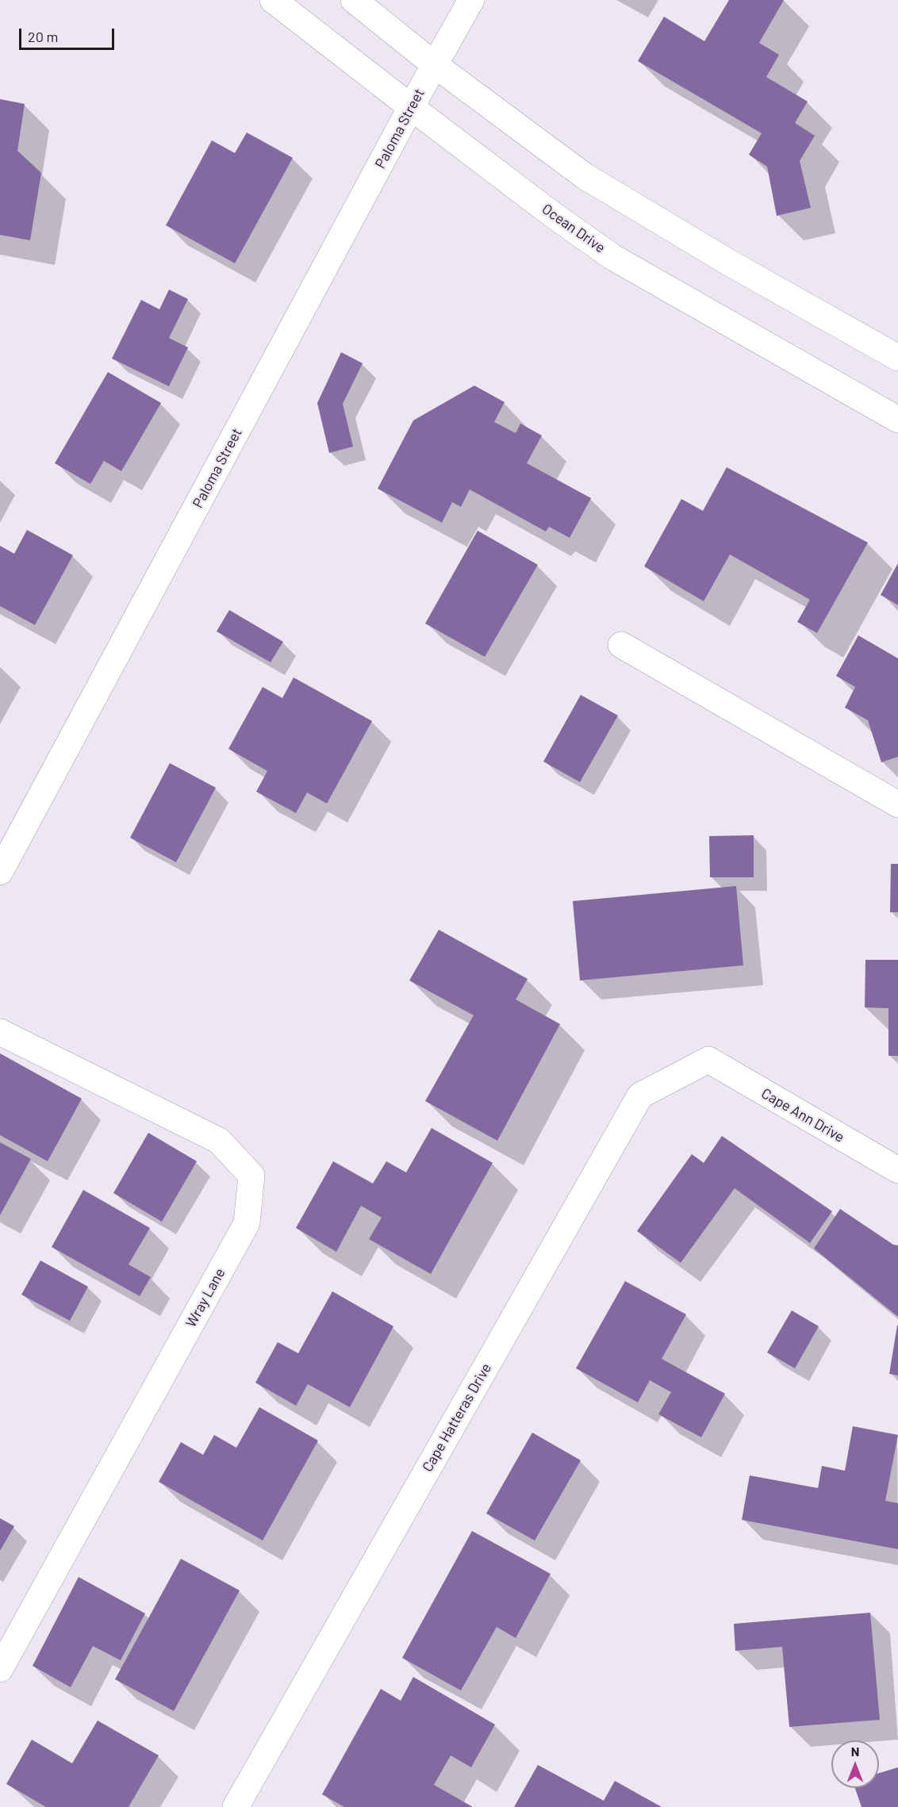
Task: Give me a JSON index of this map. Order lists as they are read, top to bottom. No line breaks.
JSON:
{"streets":{"street":["Paloma Street","Ocean Drive","Cape Ann Drive","Wray Lane","Cape Hatteras Drive"]},"crossings":[["Paloma Street","Ocean Drive"],["Cape Ann Drive","Cape Hatteras Drive"]],"scale_bar":"20 m","north":"top"}
